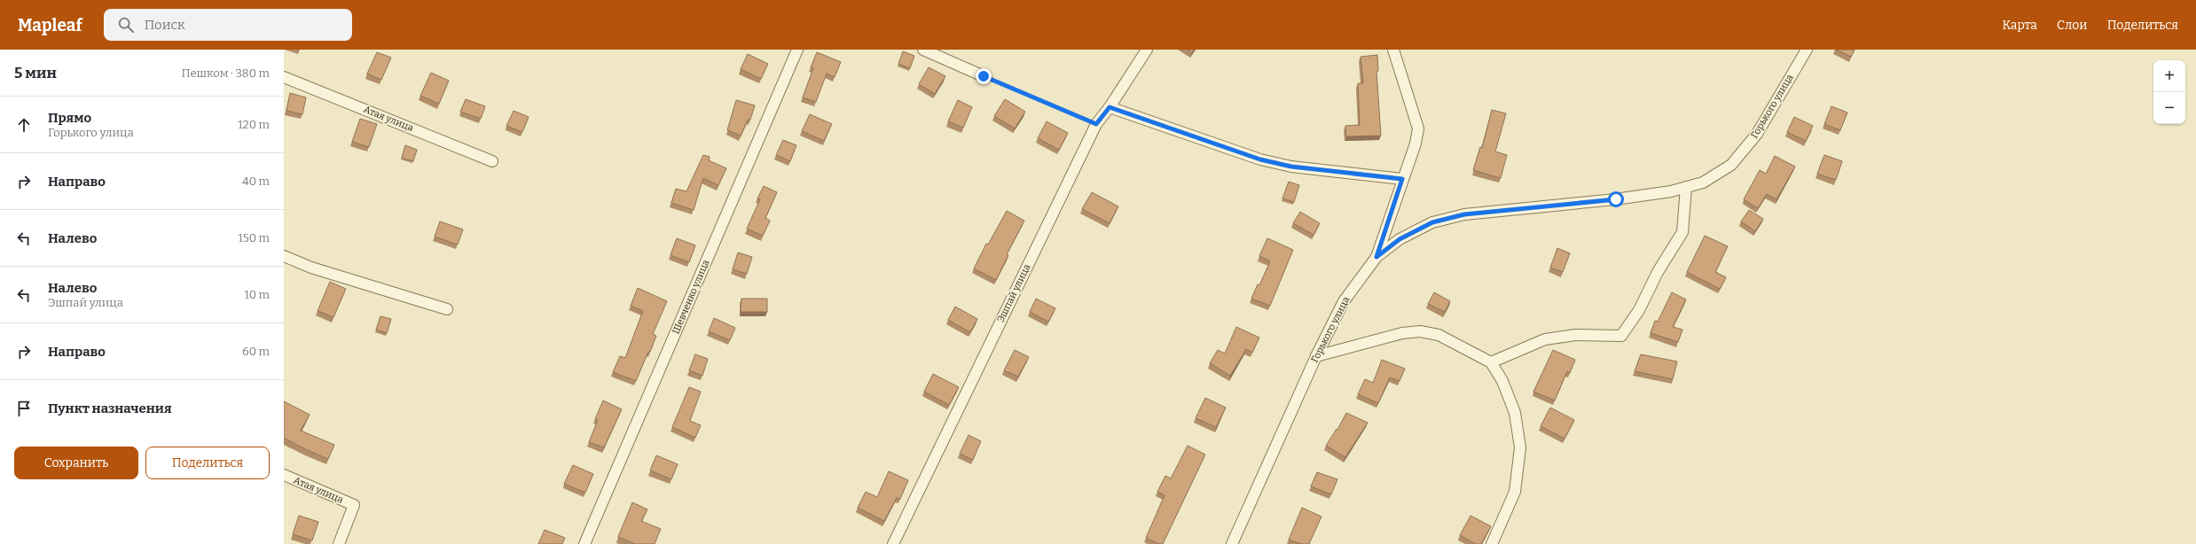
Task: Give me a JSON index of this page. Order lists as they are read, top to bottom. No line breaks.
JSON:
{"streets":{"street":["Горького улица","Атая улица","Эшпай улица","Шевченко улица"]},"page":{"header":"Mapleaf","search":"Поиск","nav":["Карта","Слои","Поделиться"],"heading":["5 мин","Пешком · 380 m"],"map_buttons":["+","−"],"list":[["Прямо","Горького улица","120 m"],["Направо","40 m"],["Налево","150 m"],["Налево","Эшпай улица","10 m"],["Направо","60 m"],"Пункт назначения"],"buttons":["Сохранить","Поделиться"]}}
